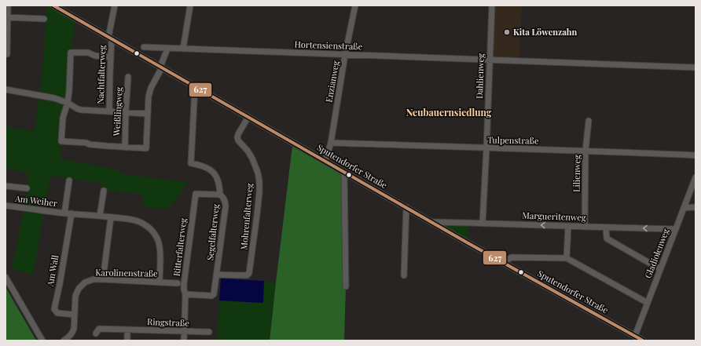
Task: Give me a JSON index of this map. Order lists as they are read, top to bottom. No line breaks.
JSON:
{"streets":{"street":["Hortensienstraße","Nachtfalterweg","Dahlienweg","Enzianweg","Weißlingweg","Tulpenstraße","Sputendorfer Straße","Lilienweg","Am Weiher","Mohrenfalterweg","Margueritenweg","Segelfalterweg","Ritterfalterweg","Gladiolenweg","Am Wall","Karolinenstraße","Ringstraße"]},"crossings":[["Hortensienstraße","Dahlienweg"],["Hortensienstraße","Enzianweg"],["Nachtfalterweg","Sputendorfer Straße"],["Dahlienweg","Tulpenstraße"],["Dahlienweg","Margueritenweg"],["Enzianweg","Tulpenstraße"],["Enzianweg","Sputendorfer Straße"],["Tulpenstraße","Lilienweg"],["Sputendorfer Straße","Mohrenfalterweg"],["Sputendorfer Straße","Margueritenweg"],["Sputendorfer Straße","Segelfalterweg"],["Sputendorfer Straße","Gladiolenweg"],["Lilienweg","Margueritenweg"],["Am Weiher","Am Wall"],["Am Weiher","Karolinenstraße"],["Mohrenfalterweg","Segelfalterweg"],["Margueritenweg","Gladiolenweg"],["Segelfalterweg","Ritterfalterweg"],["Ritterfalterweg","Ringstraße"],["Am Wall","Karolinenstraße"]],"districts":["Neubauernsiedlung"],"places":["Kita Löwenzahn"],"lines":["transit line 627"]}
